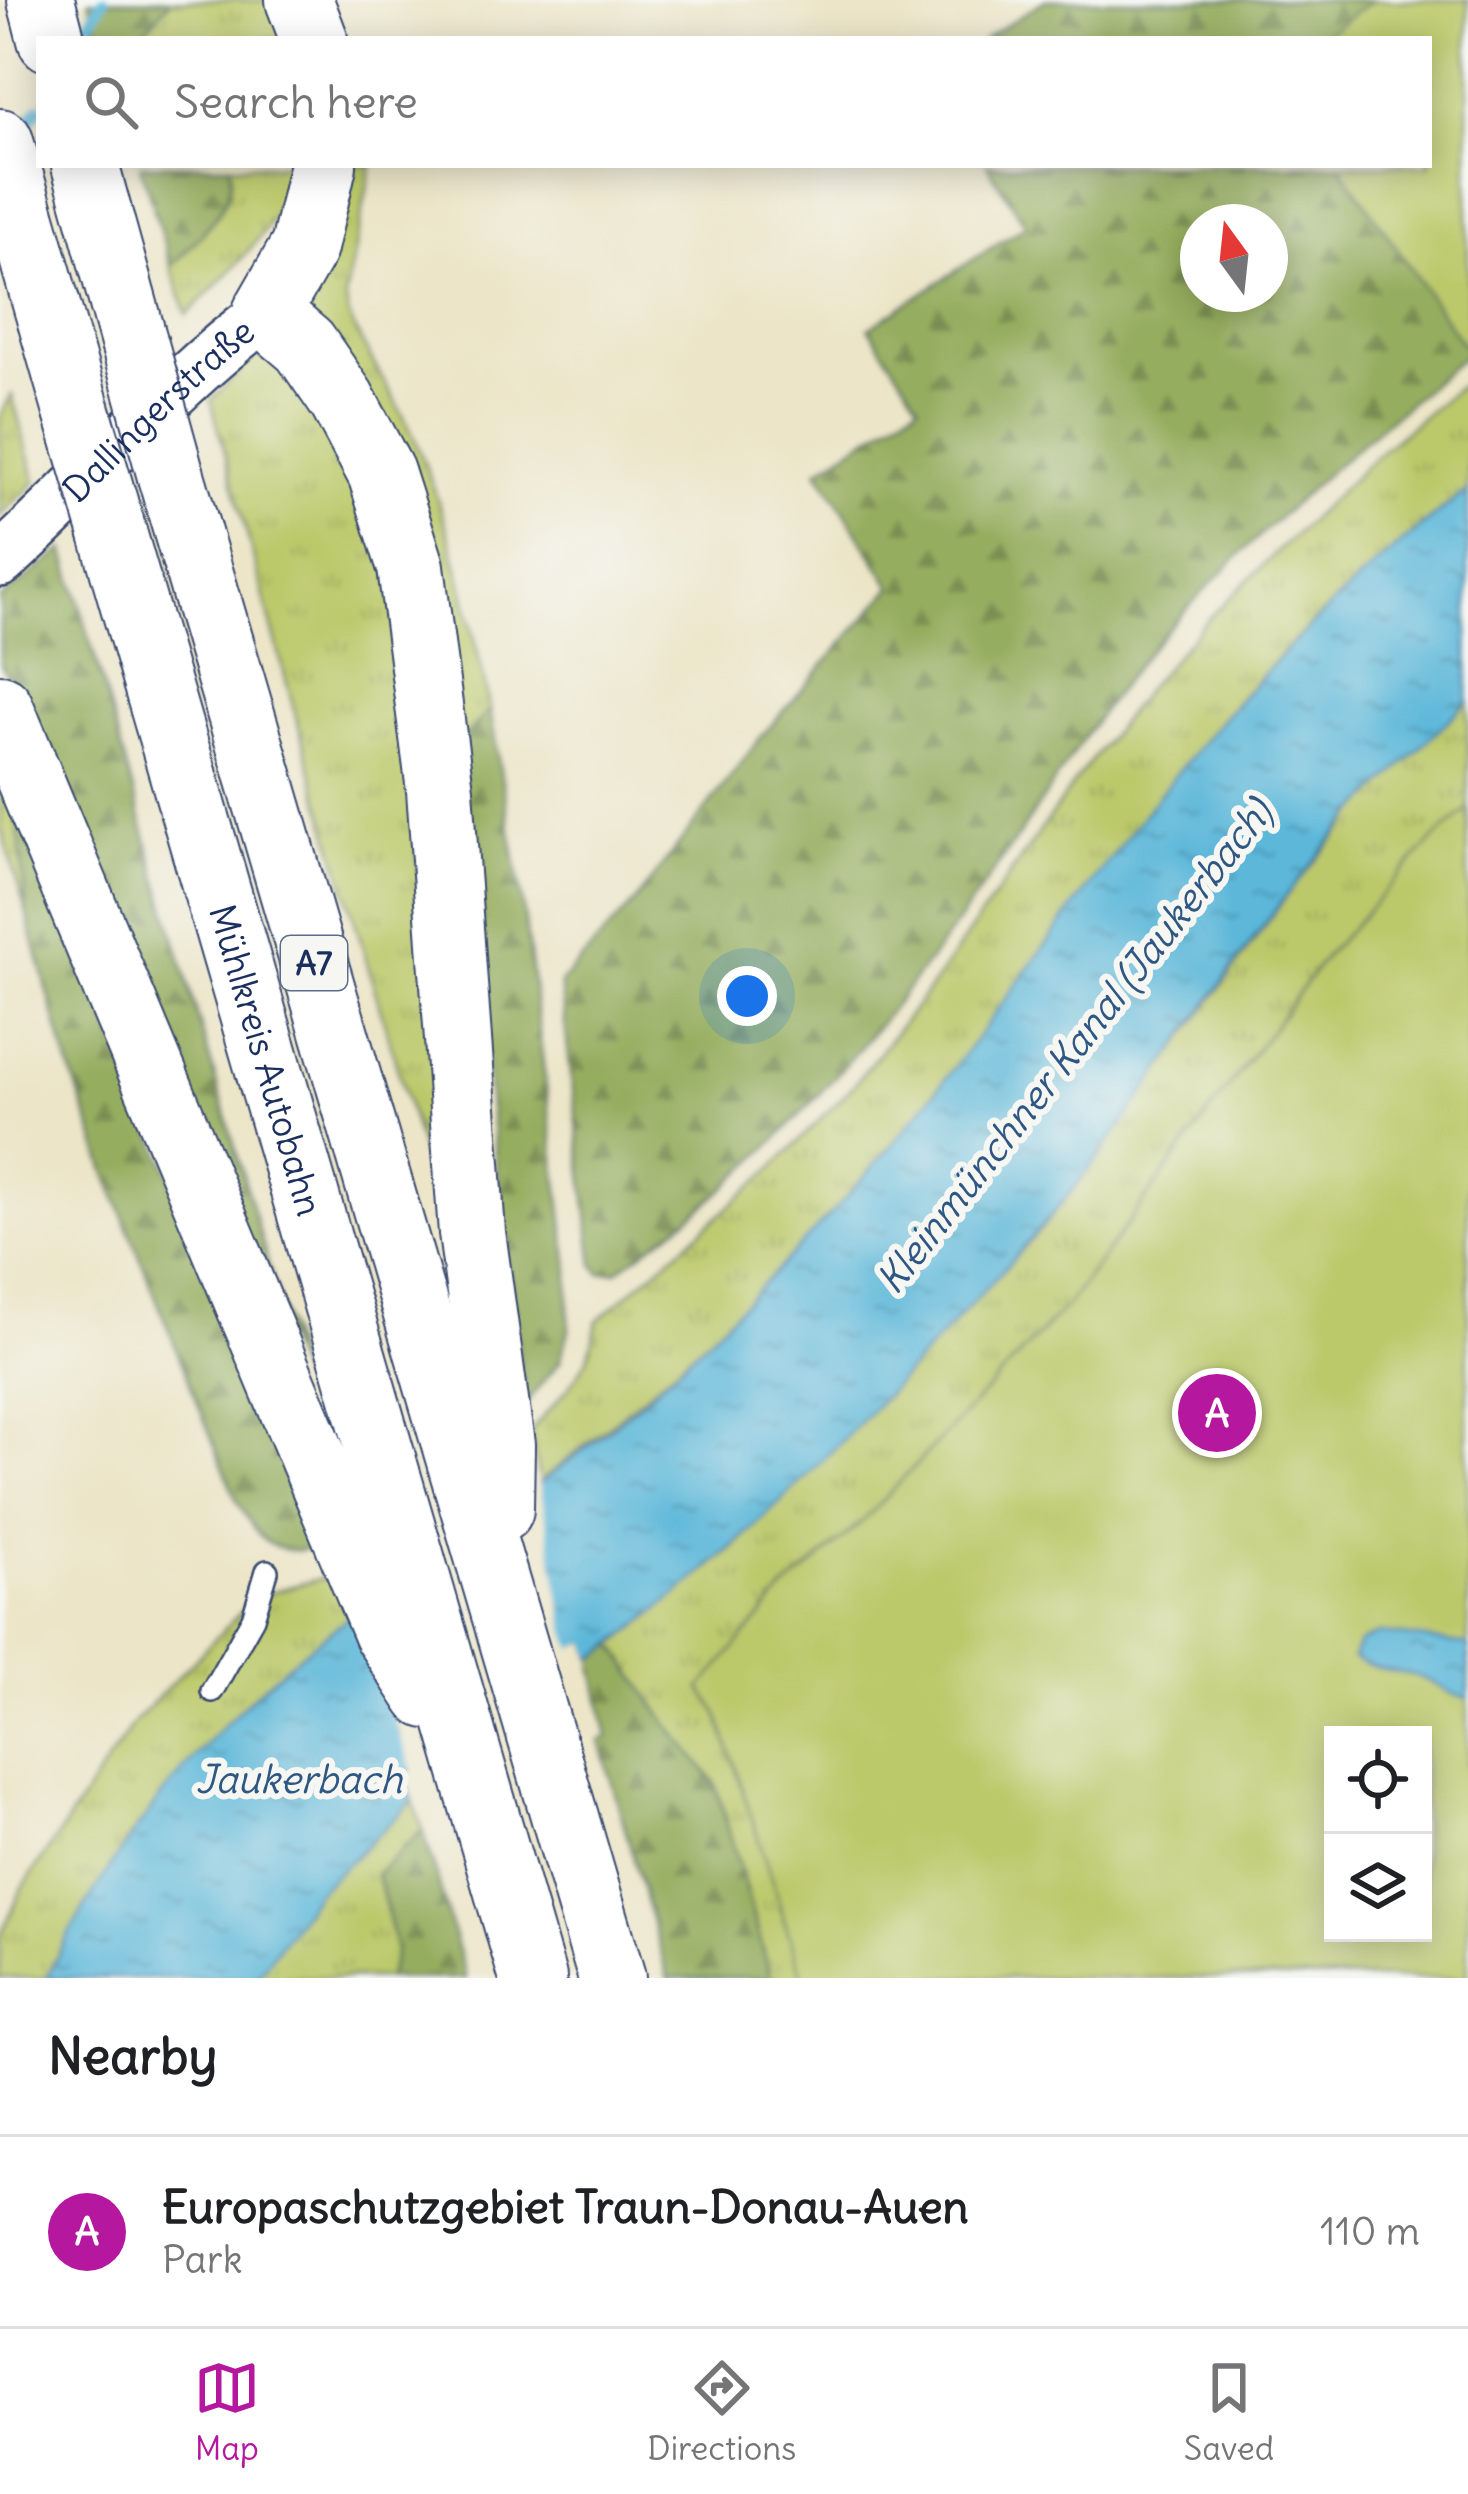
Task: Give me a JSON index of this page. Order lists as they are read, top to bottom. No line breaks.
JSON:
{"streets":{"highway":["A7","Mühlkreis Autobahn"],"street":["Dallingerstraße"]},"water":["Kleinmünchner Kanal (Jaukerbach)","Jaukerbach"],"north":"top","page":{"search":"Search here","pins":"A","heading":"Nearby","list":[{"mark":"A","name":"Europaschutzgebiet Traun-Donau-Auen","note":"Park","value":"110 m"}],"nav":["Map","Directions","Saved"]}}
